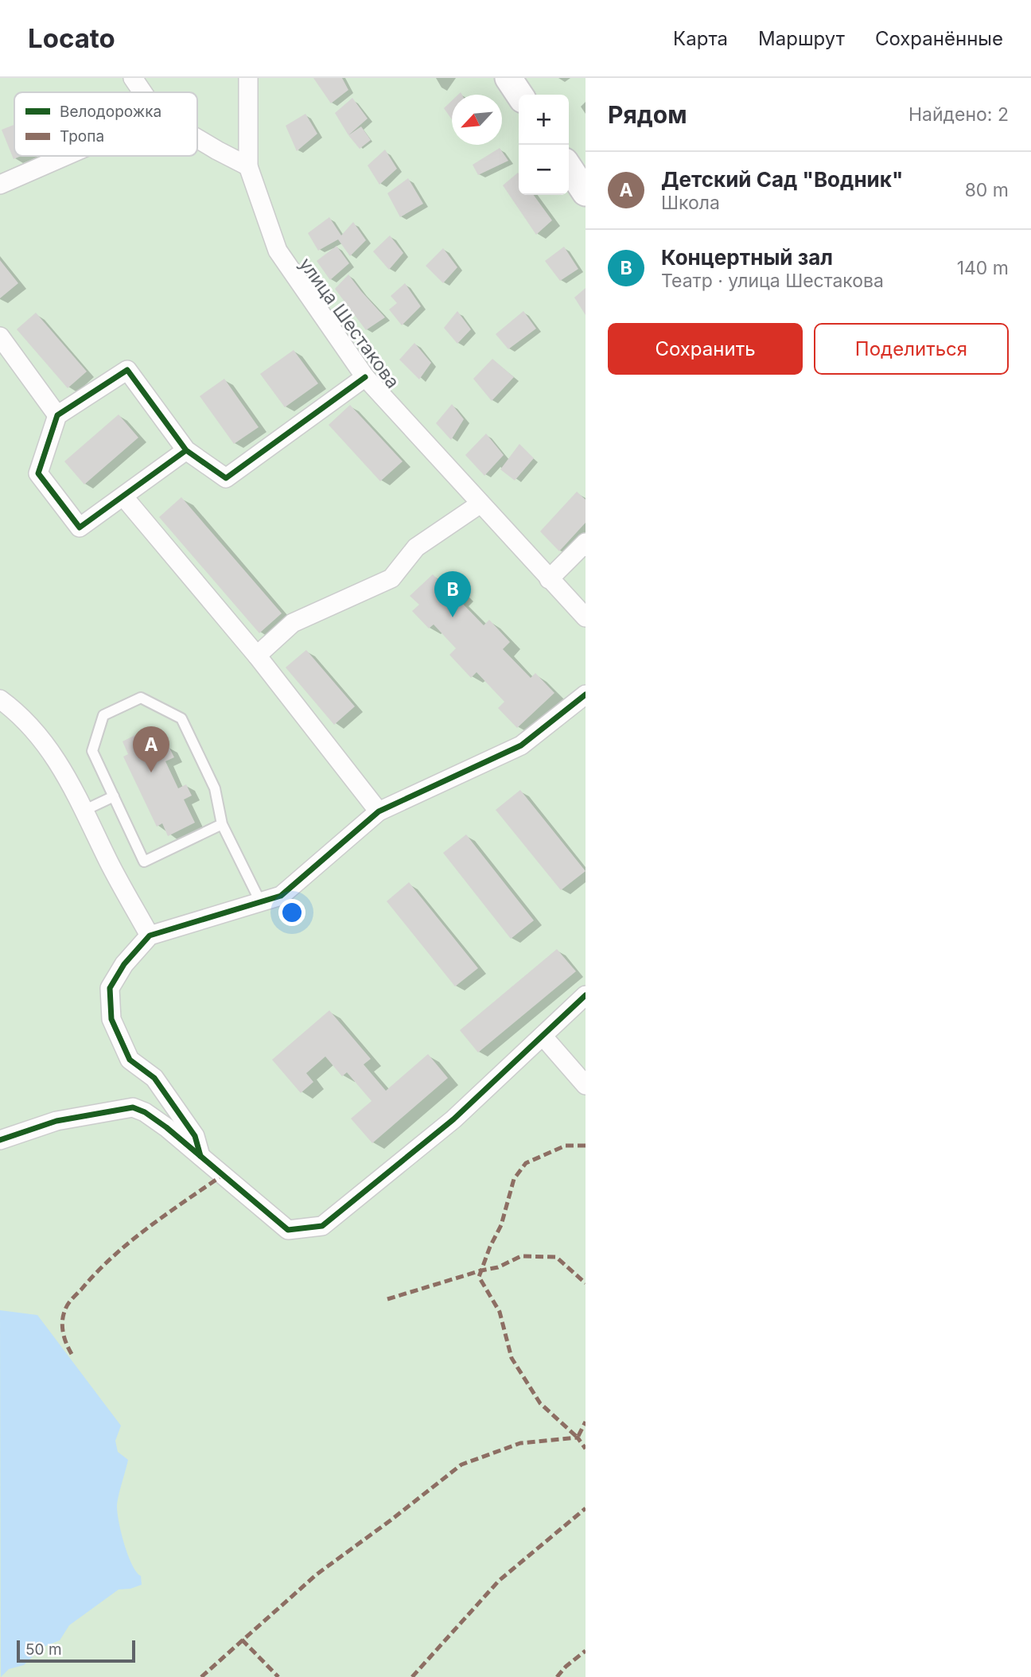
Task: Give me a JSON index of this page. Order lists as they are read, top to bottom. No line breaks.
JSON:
{"streets":{"street":["улица Шестакова"]},"legend":["Велодорожка","Тропа"],"scale_bar":"50 m","north":"bottom left","page":{"header":"Locato","nav":["Карта","Маршрут","Сохранённые"],"heading":["Рядом","Найдено: 2"],"map_buttons":["+","−"],"list":[{"mark":"A","name":"Детский Сад \"Водник\"","note":"Школа","value":"80 m"},{"mark":"B","name":"Концертный зал","note":"Театр · улица Шестакова","value":"140 m"}],"buttons":["Сохранить","Поделиться"],"pins":["B","A"],"scale":"50 m"}}
